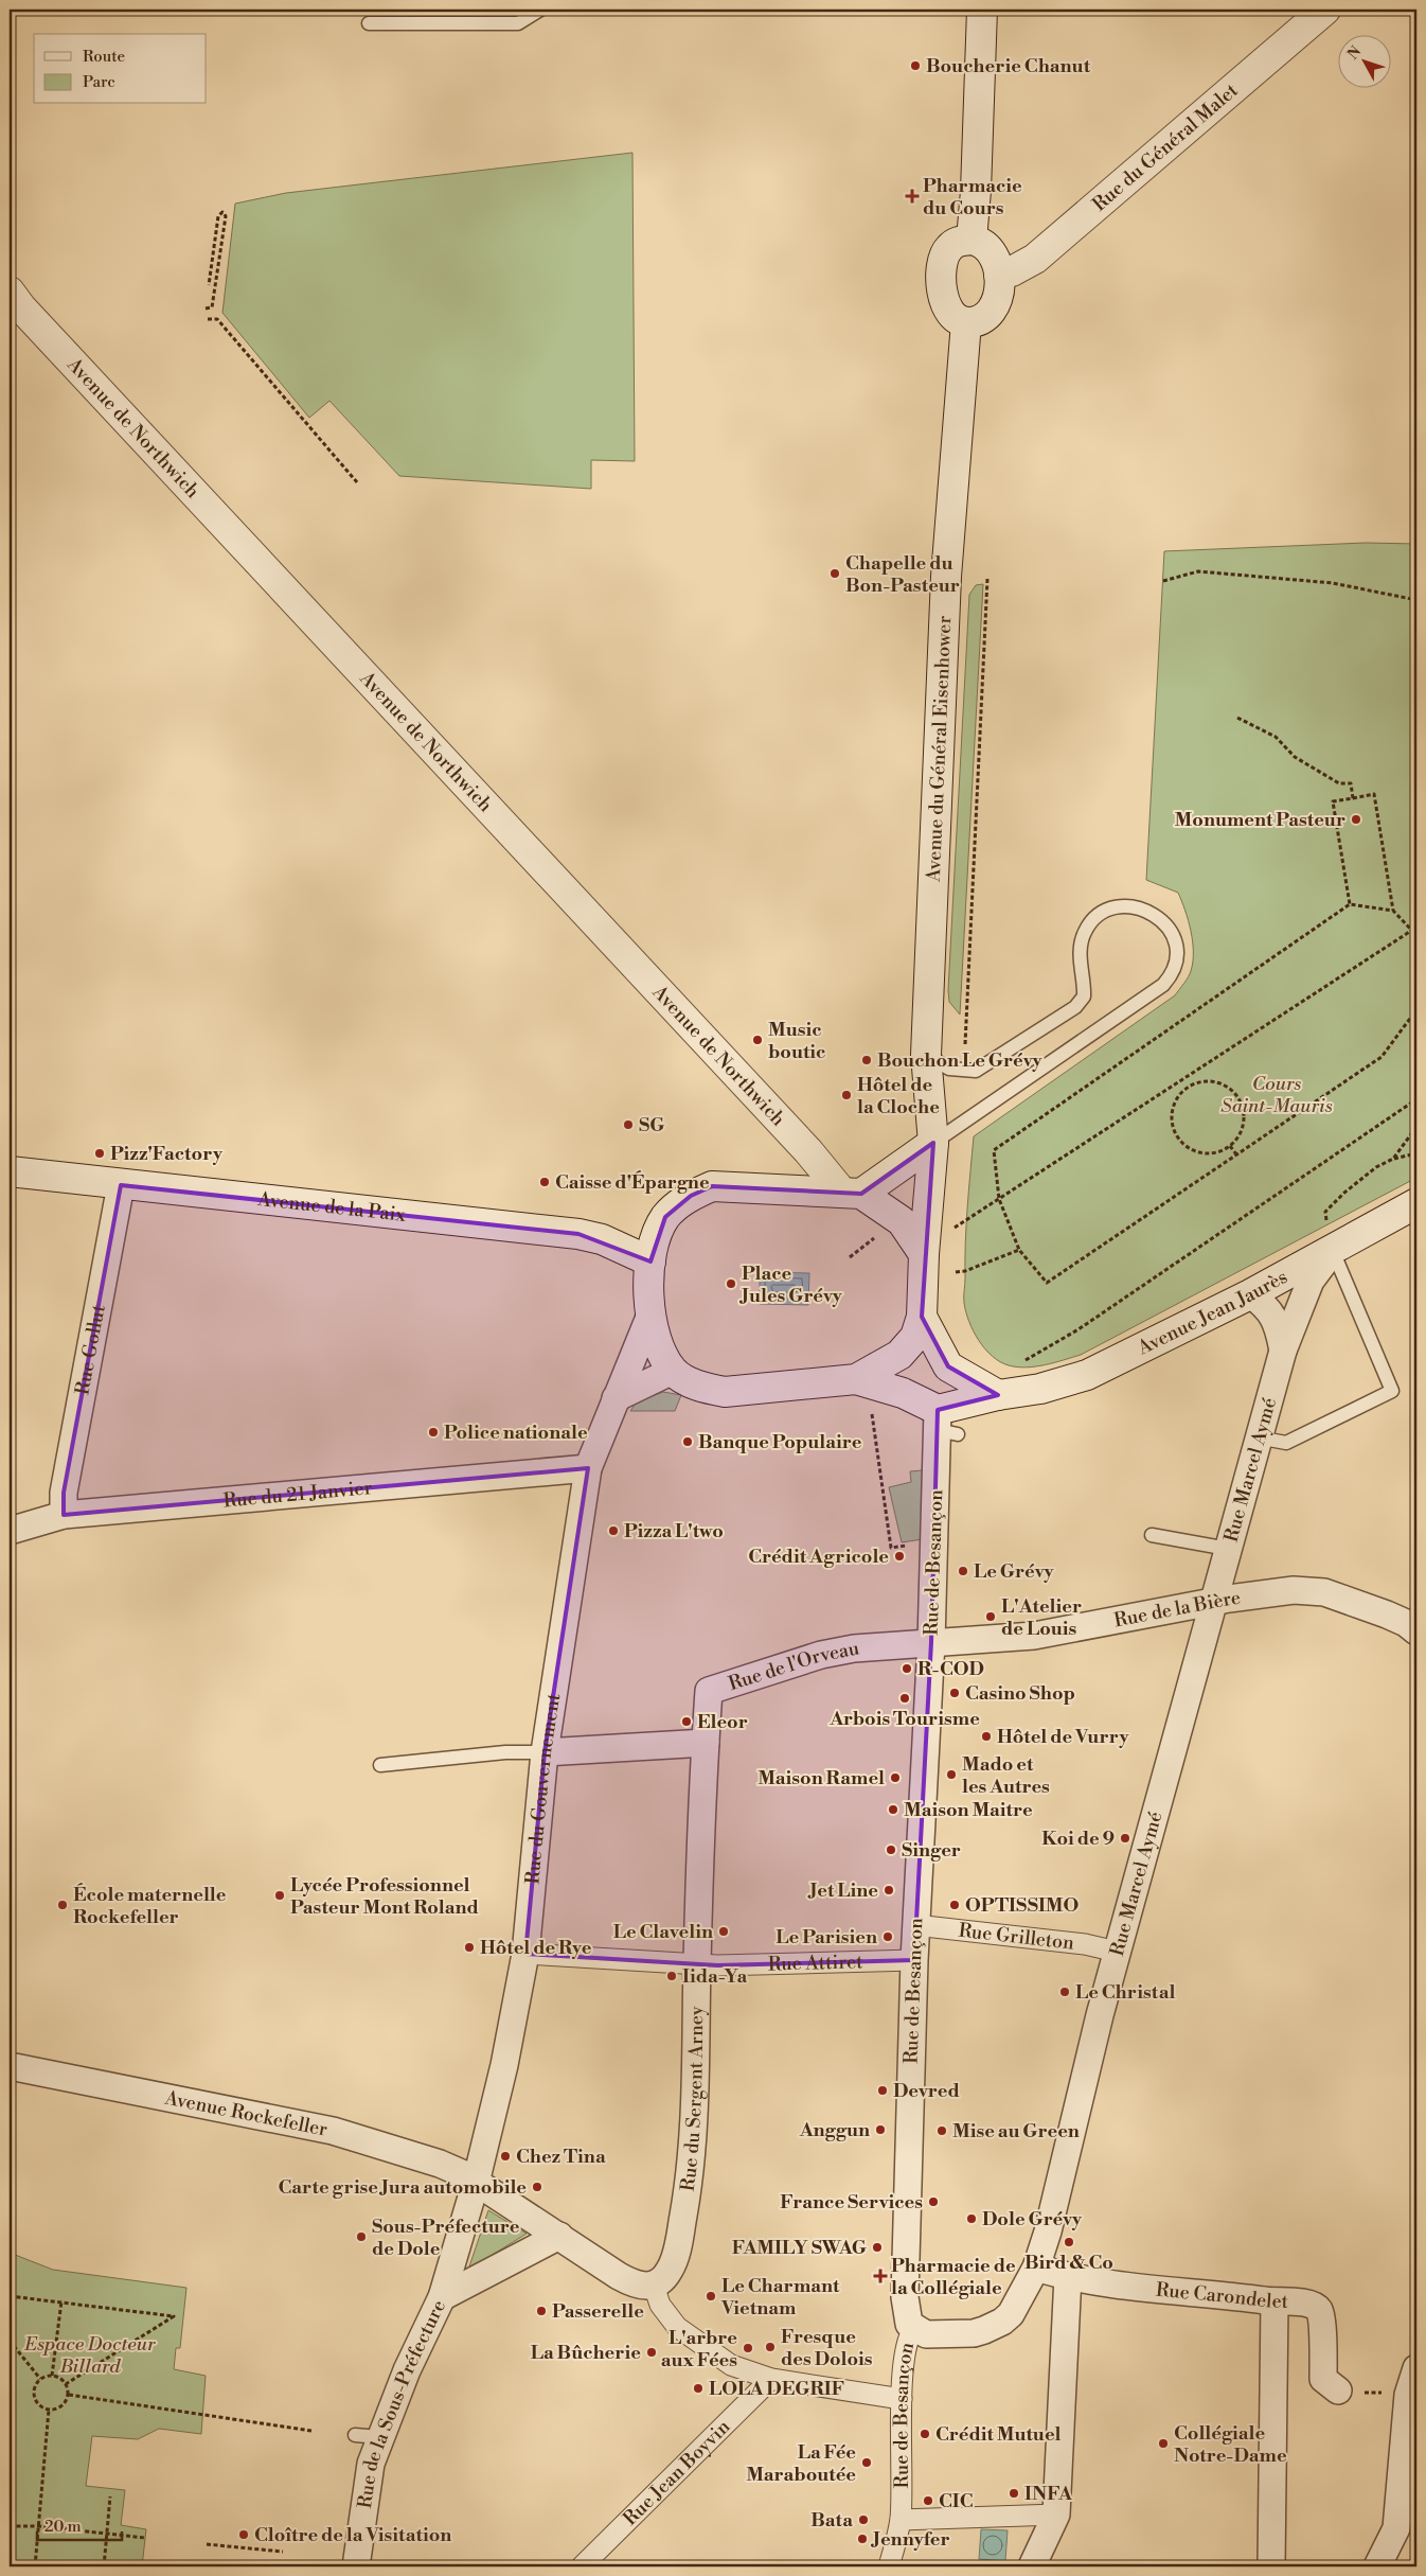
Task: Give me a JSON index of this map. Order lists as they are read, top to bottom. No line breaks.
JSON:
{"streets":{"main road":["Rue du Général Malet","Avenue de Northwich","Avenue du Général Eisenhower","Avenue de la Paix","Avenue Jean Jaurès"],"street":["Rue Gollut","Rue Marcel Aymé","Rue du 21 Janvier","Rue de Besançon","Rue de la Bière","Rue de l'Orveau","Rue du Gouvernement","Rue Grilleton","Rue Attiret","Rue du Sergent Arney","Avenue Rockefeller","Rue Carondelet","Rue de la Sous-Préfecture","Rue Jean Boyvin"]},"crossings":[["Rue du Général Malet","Avenue du Général Eisenhower"],["Avenue de la Paix","Rue Gollut"],["Avenue Jean Jaurès","Rue Marcel Aymé"],["Avenue Jean Jaurès","Rue de Besançon"],["Rue Gollut","Rue du 21 Janvier"],["Rue Marcel Aymé","Rue de Besançon"],["Rue Marcel Aymé","Rue de la Bière"],["Rue Marcel Aymé","Rue Grilleton"],["Rue Marcel Aymé","Rue Carondelet"],["Rue du 21 Janvier","Rue du Gouvernement"],["Rue de Besançon","Rue de la Bière"],["Rue de Besançon","Rue de l'Orveau"],["Rue de Besançon","Rue Grilleton"],["Rue de Besançon","Rue Attiret"],["Rue de la Bière","Rue de l'Orveau"],["Rue de l'Orveau","Rue du Sergent Arney"],["Rue du Gouvernement","Rue Attiret"],["Rue du Gouvernement","Avenue Rockefeller"],["Rue du Gouvernement","Rue de la Sous-Préfecture"],["Rue Attiret","Rue du Sergent Arney"],["Avenue Rockefeller","Rue de la Sous-Préfecture"]],"parks":["Cours Saint-Mauris","Espace Docteur Billard"],"places":{"other":["Boucherie Chanut","Chapelle du Bon-Pasteur","Monument Pasteur","Music boutic","Bouchon Le Grévy","Hôtel de la Cloche","SG","Pizz'Factory","Caisse d'Épargne","Place Jules Grévy","Police nationale","Banque Populaire","Pizza L'two","Crédit Agricole","Le Grévy","L'Atelier de Louis","R-COD","Casino Shop","Arbois Tourisme","Eleor","Hôtel de Vurry","Mado et les Autres","Maison Ramel","Maison Maitre","Koi de 9","Singer","Jet Line","Lycée Professionnel Pasteur Mont Roland","École maternelle Rockefeller","OPTISSIMO","Le Clavelin","Le Parisien","Hôtel de Rye","Iida-Ya","Le Christal","Devred","Anggun","Mise au Green","Chez Tina","Carte grise Jura automobile","France Services","Dole Grévy","Sous-Préfecture de Dole","Bird & Co","FAMILY SWAG","Le Charmant Vietnam","Passerelle","Fresque des Dolois","L'arbre aux Fées","La Bûcherie","LOLA DEGRIF","Crédit Mutuel","Collégiale Notre-Dame","La Fée Maraboutée","INFA","CIC","Bata","Cloître de la Visitation","Jennyfer"],"health":["Pharmacie du Cours","Pharmacie de la Collégiale"]},"legend":["Route","Parc"],"scale_bar":"20 m","north":"top left"}
